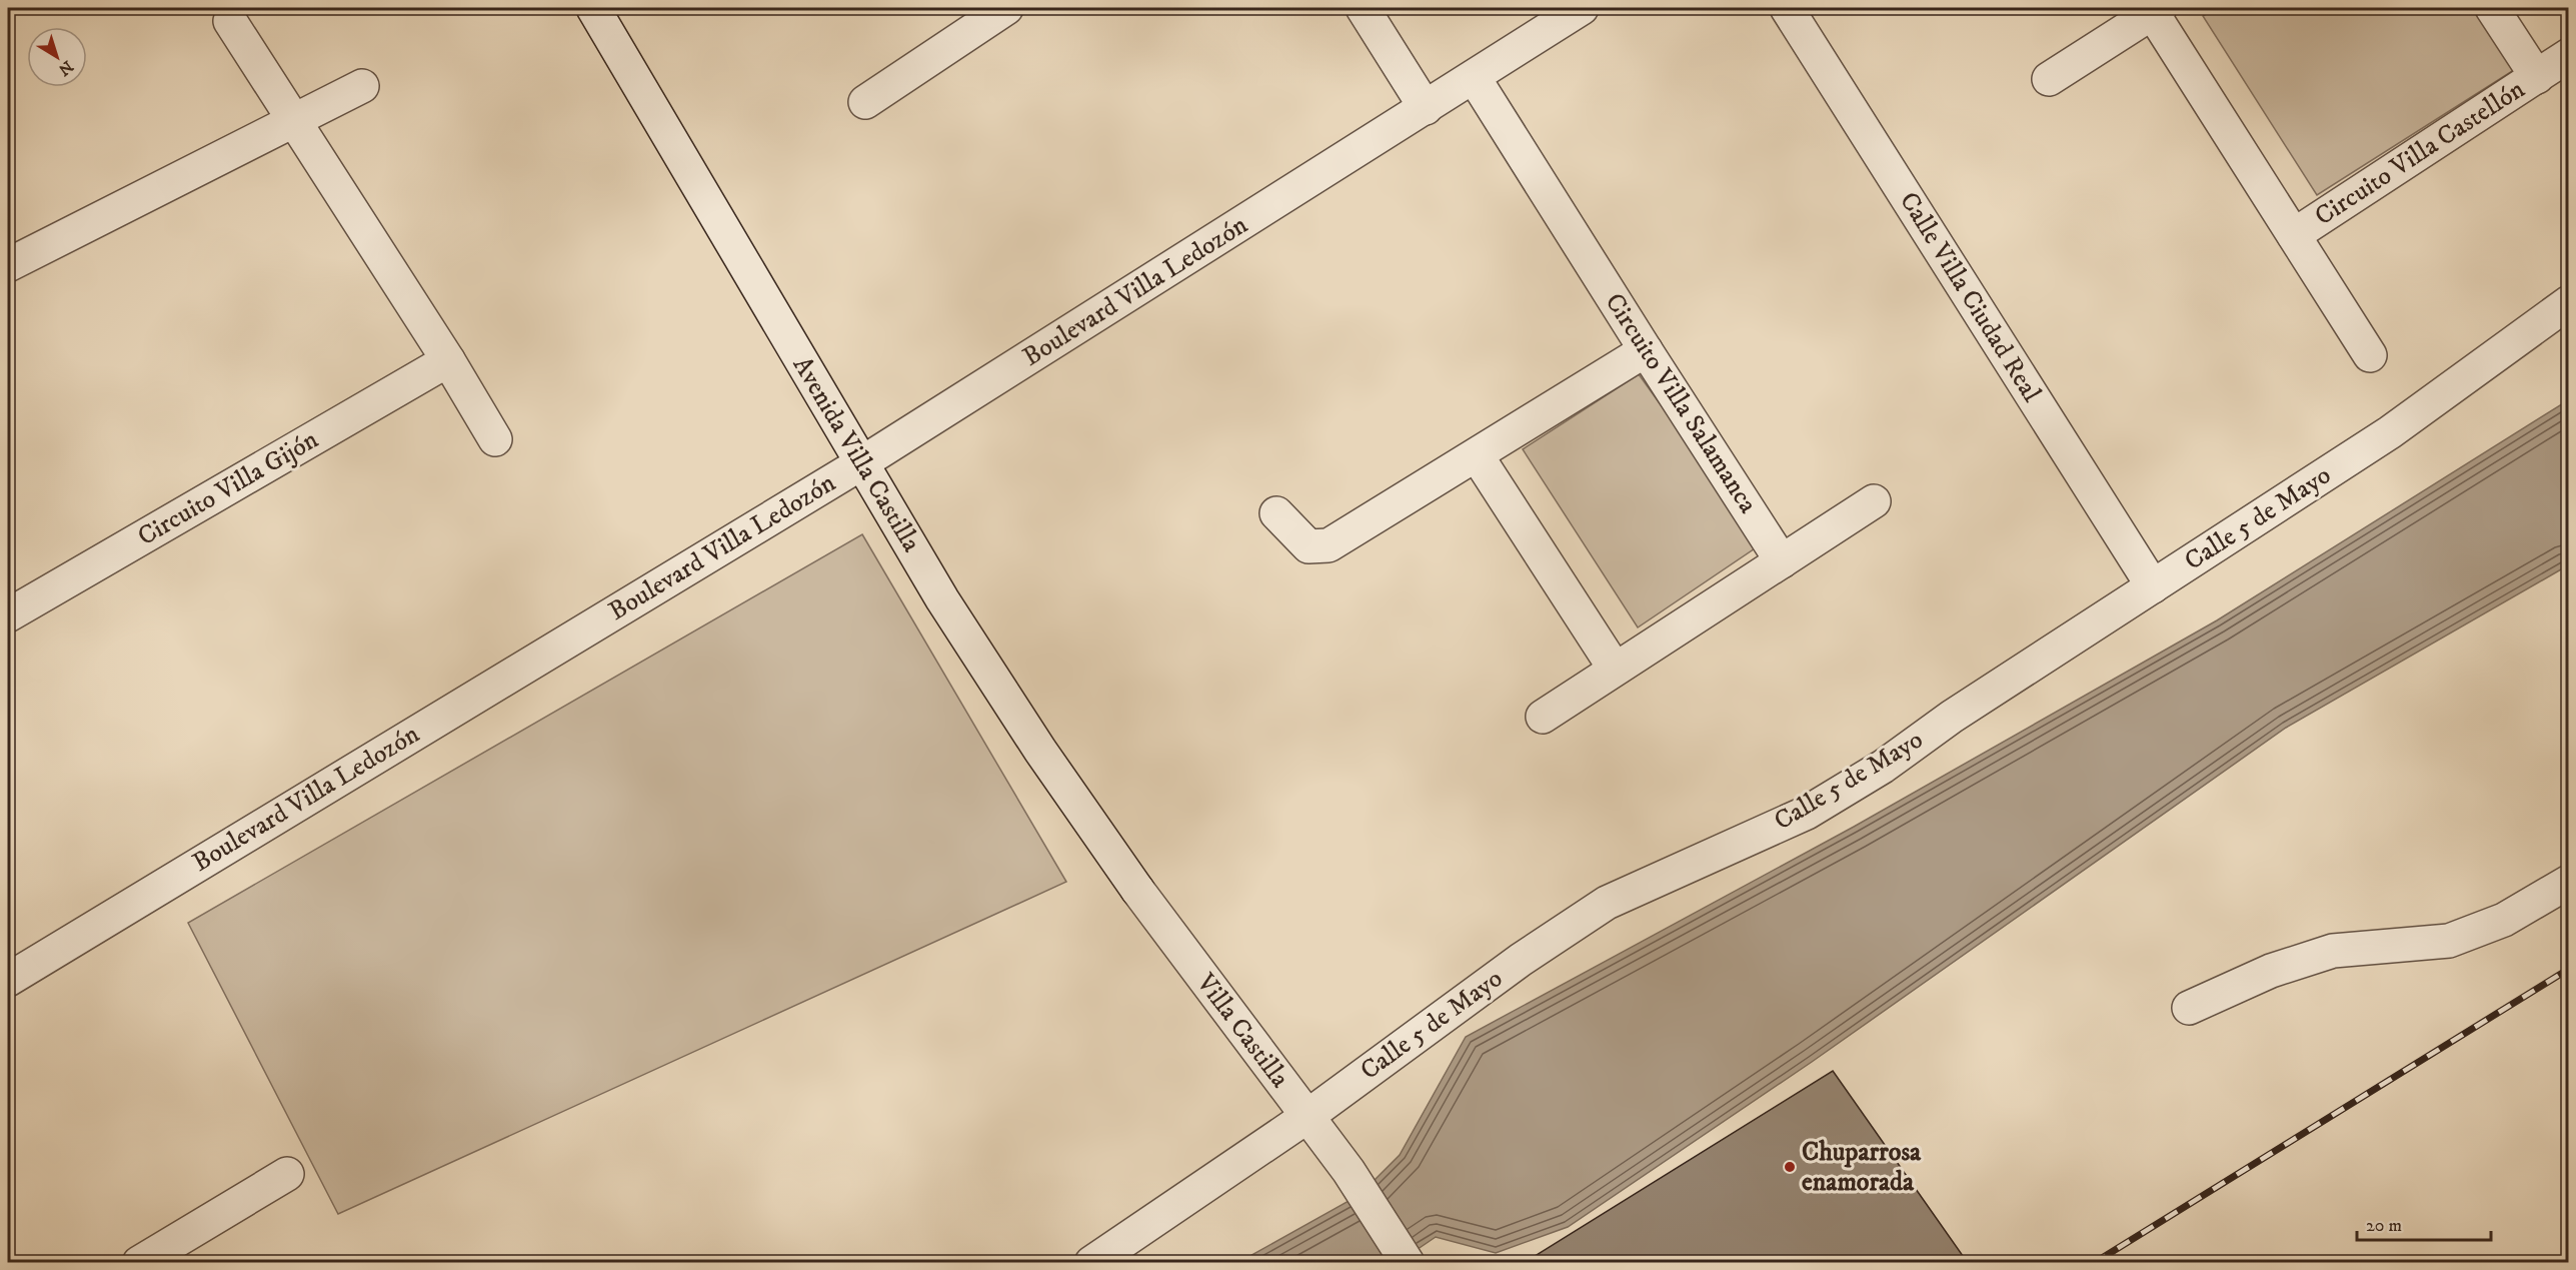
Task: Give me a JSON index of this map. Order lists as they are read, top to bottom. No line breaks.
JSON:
{"streets":{"street":["Circuito Villa Castellón","Boulevard Villa Ledozón","Calle Villa Ciudad Real","Circuito Villa Salamanca","Avenida Villa Castilla","Circuito Villa Gijón","Calle 5 de Mayo","Villa Castilla"]},"crossings":[["Boulevard Villa Ledozón","Circuito Villa Salamanca"],["Boulevard Villa Ledozón","Avenida Villa Castilla"],["Calle Villa Ciudad Real","Calle 5 de Mayo"],["Avenida Villa Castilla","Villa Castilla"],["Calle 5 de Mayo","Villa Castilla"]],"places":["Chuparrosa enamorada"],"scale_bar":"20 m","north":"bottom right"}
